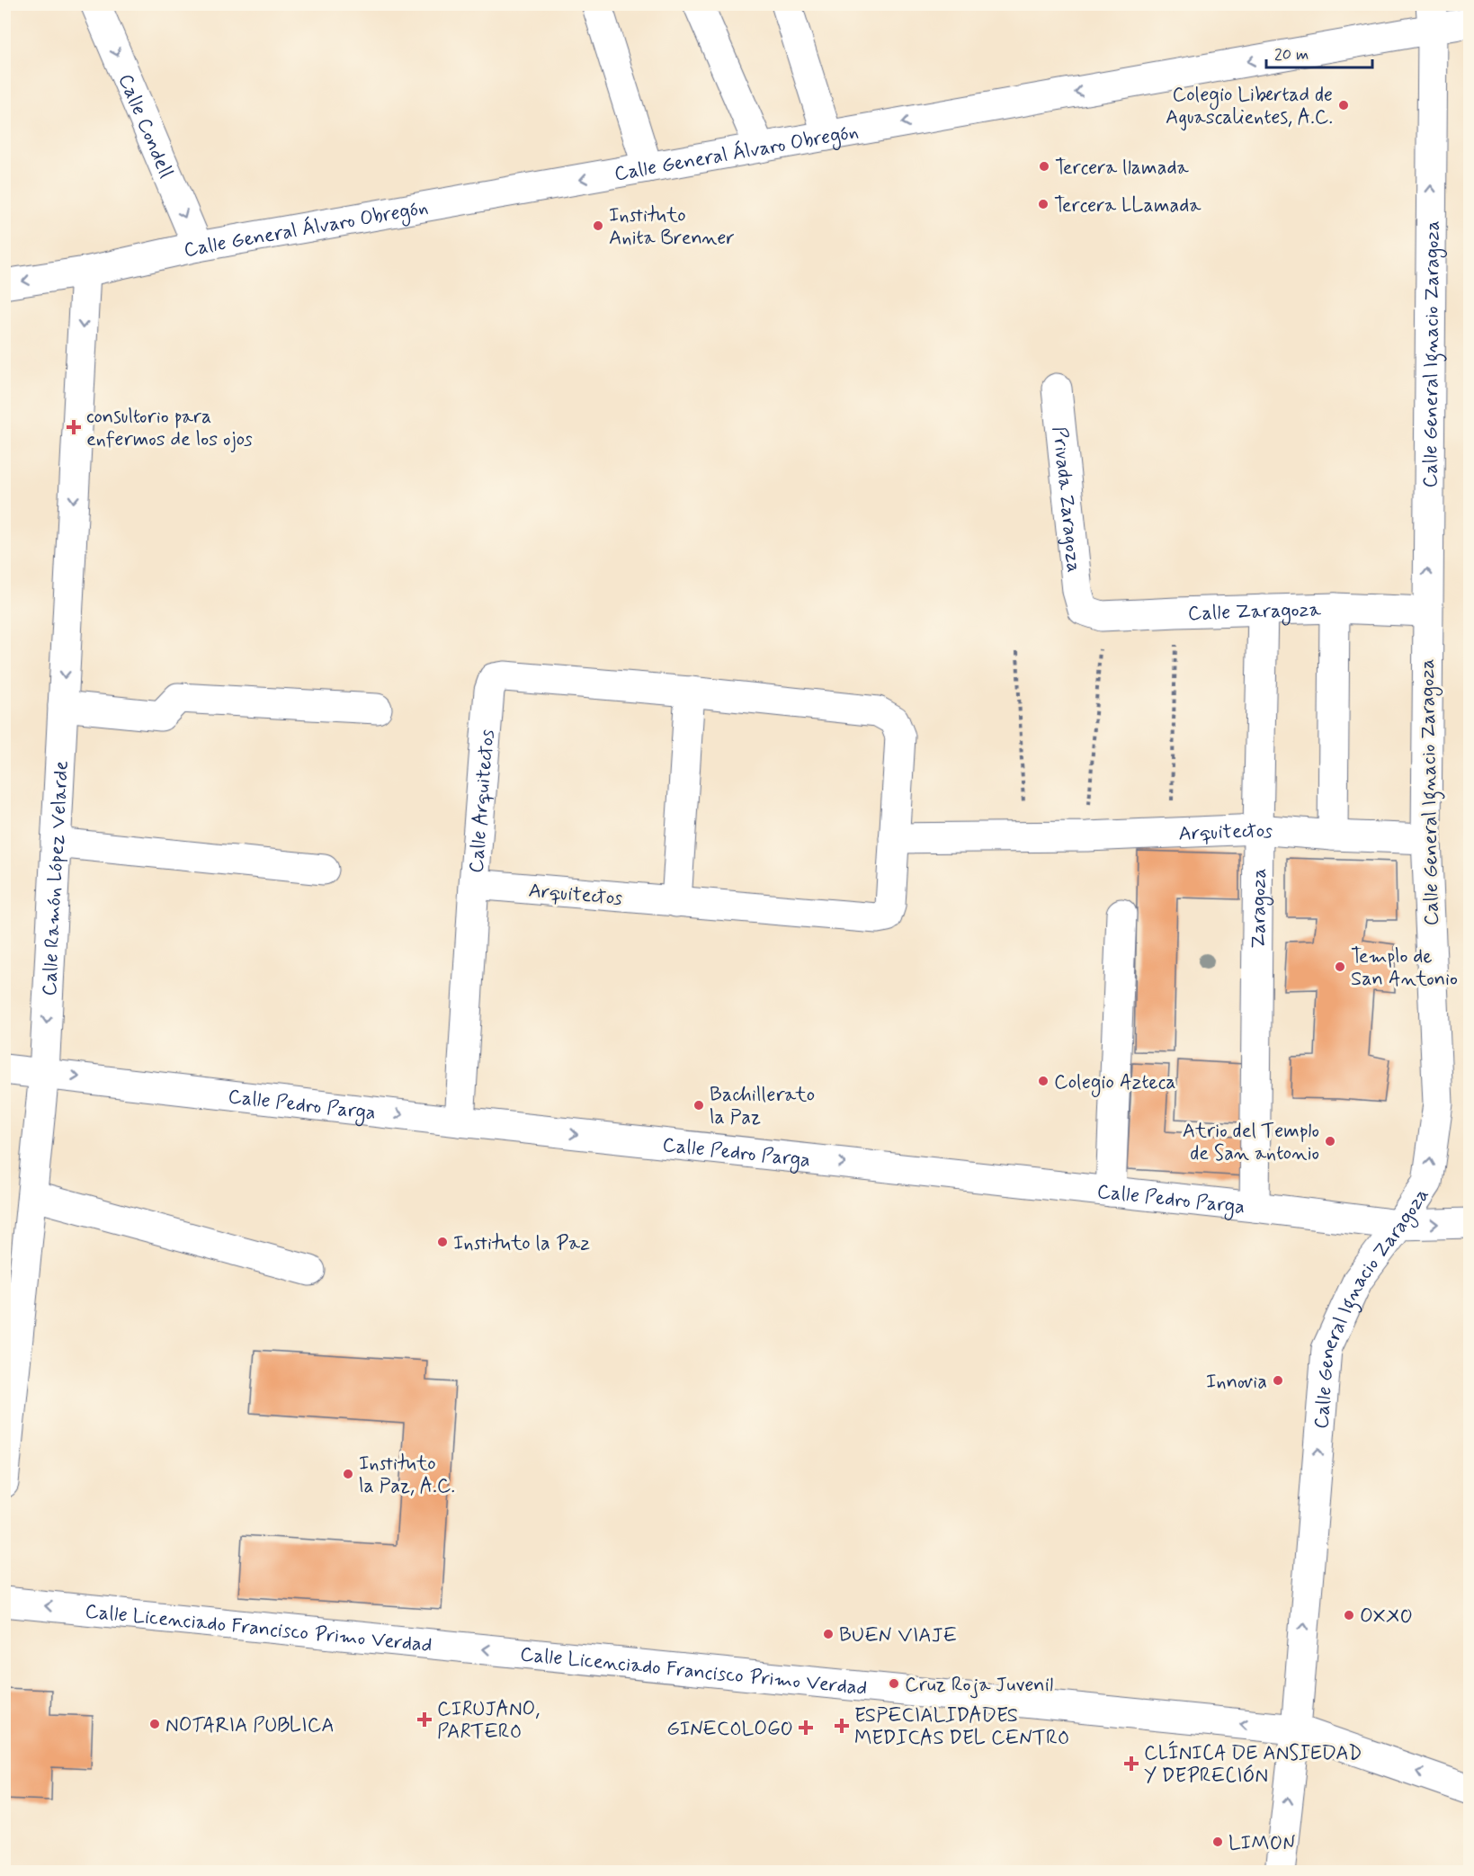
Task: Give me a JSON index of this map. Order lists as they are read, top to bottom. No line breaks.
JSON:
{"streets":{"street":["Calle Condell","Calle General Álvaro Obregón","Calle General Ignacio Zaragoza","Privada Zaragoza","Calle Zaragoza","Calle Arquitectos","Arquitectos","Calle Ramón López Velarde","Zaragoza","Calle Pedro Parga","Calle Licenciado Francisco Primo Verdad"]},"crossings":[["Calle Condell","Calle General Álvaro Obregón"],["Calle General Álvaro Obregón","Calle General Ignacio Zaragoza"],["Calle General Álvaro Obregón","Calle Ramón López Velarde"],["Calle General Ignacio Zaragoza","Calle Zaragoza"],["Calle General Ignacio Zaragoza","Arquitectos"],["Calle General Ignacio Zaragoza","Calle Pedro Parga"],["Calle General Ignacio Zaragoza","Calle Licenciado Francisco Primo Verdad"],["Privada Zaragoza","Calle Zaragoza"],["Calle Zaragoza","Zaragoza"],["Calle Arquitectos","Arquitectos"],["Calle Arquitectos","Calle Pedro Parga"],["Arquitectos","Zaragoza"],["Calle Ramón López Velarde","Calle Pedro Parga"],["Zaragoza","Calle Pedro Parga"]],"one_way":["Calle Condell","Calle General Álvaro Obregón","Calle General Ignacio Zaragoza","Calle Ramón López Velarde","Calle Licenciado Francisco Primo Verdad"],"places":{"other":["Colegio Libertad de Aguascalientes, A.C.","Tercera llamada","Tercera LLamada","Instituto Anita Brenner","Templo de San Antonio","Colegio Azteca","Bachillerato la Paz","Atrio del Templo de San antonio","Instituto la Paz","Innovia","Instituto la Paz, A.C.","OXXO","BUEN VIAJE","Cruz Roja Juvenil","NOTARIA PUBLICA","LIMON"],"health":["consultorio para enfermos de los ojos","CIRUJANO, PARTERO","ESPECIALIDADES MEDICAS DEL CENTRO","GINECOLOGO","CLÍNICA DE ANSIEDAD Y DEPRECIÓN"]},"scale_bar":"20 m"}
